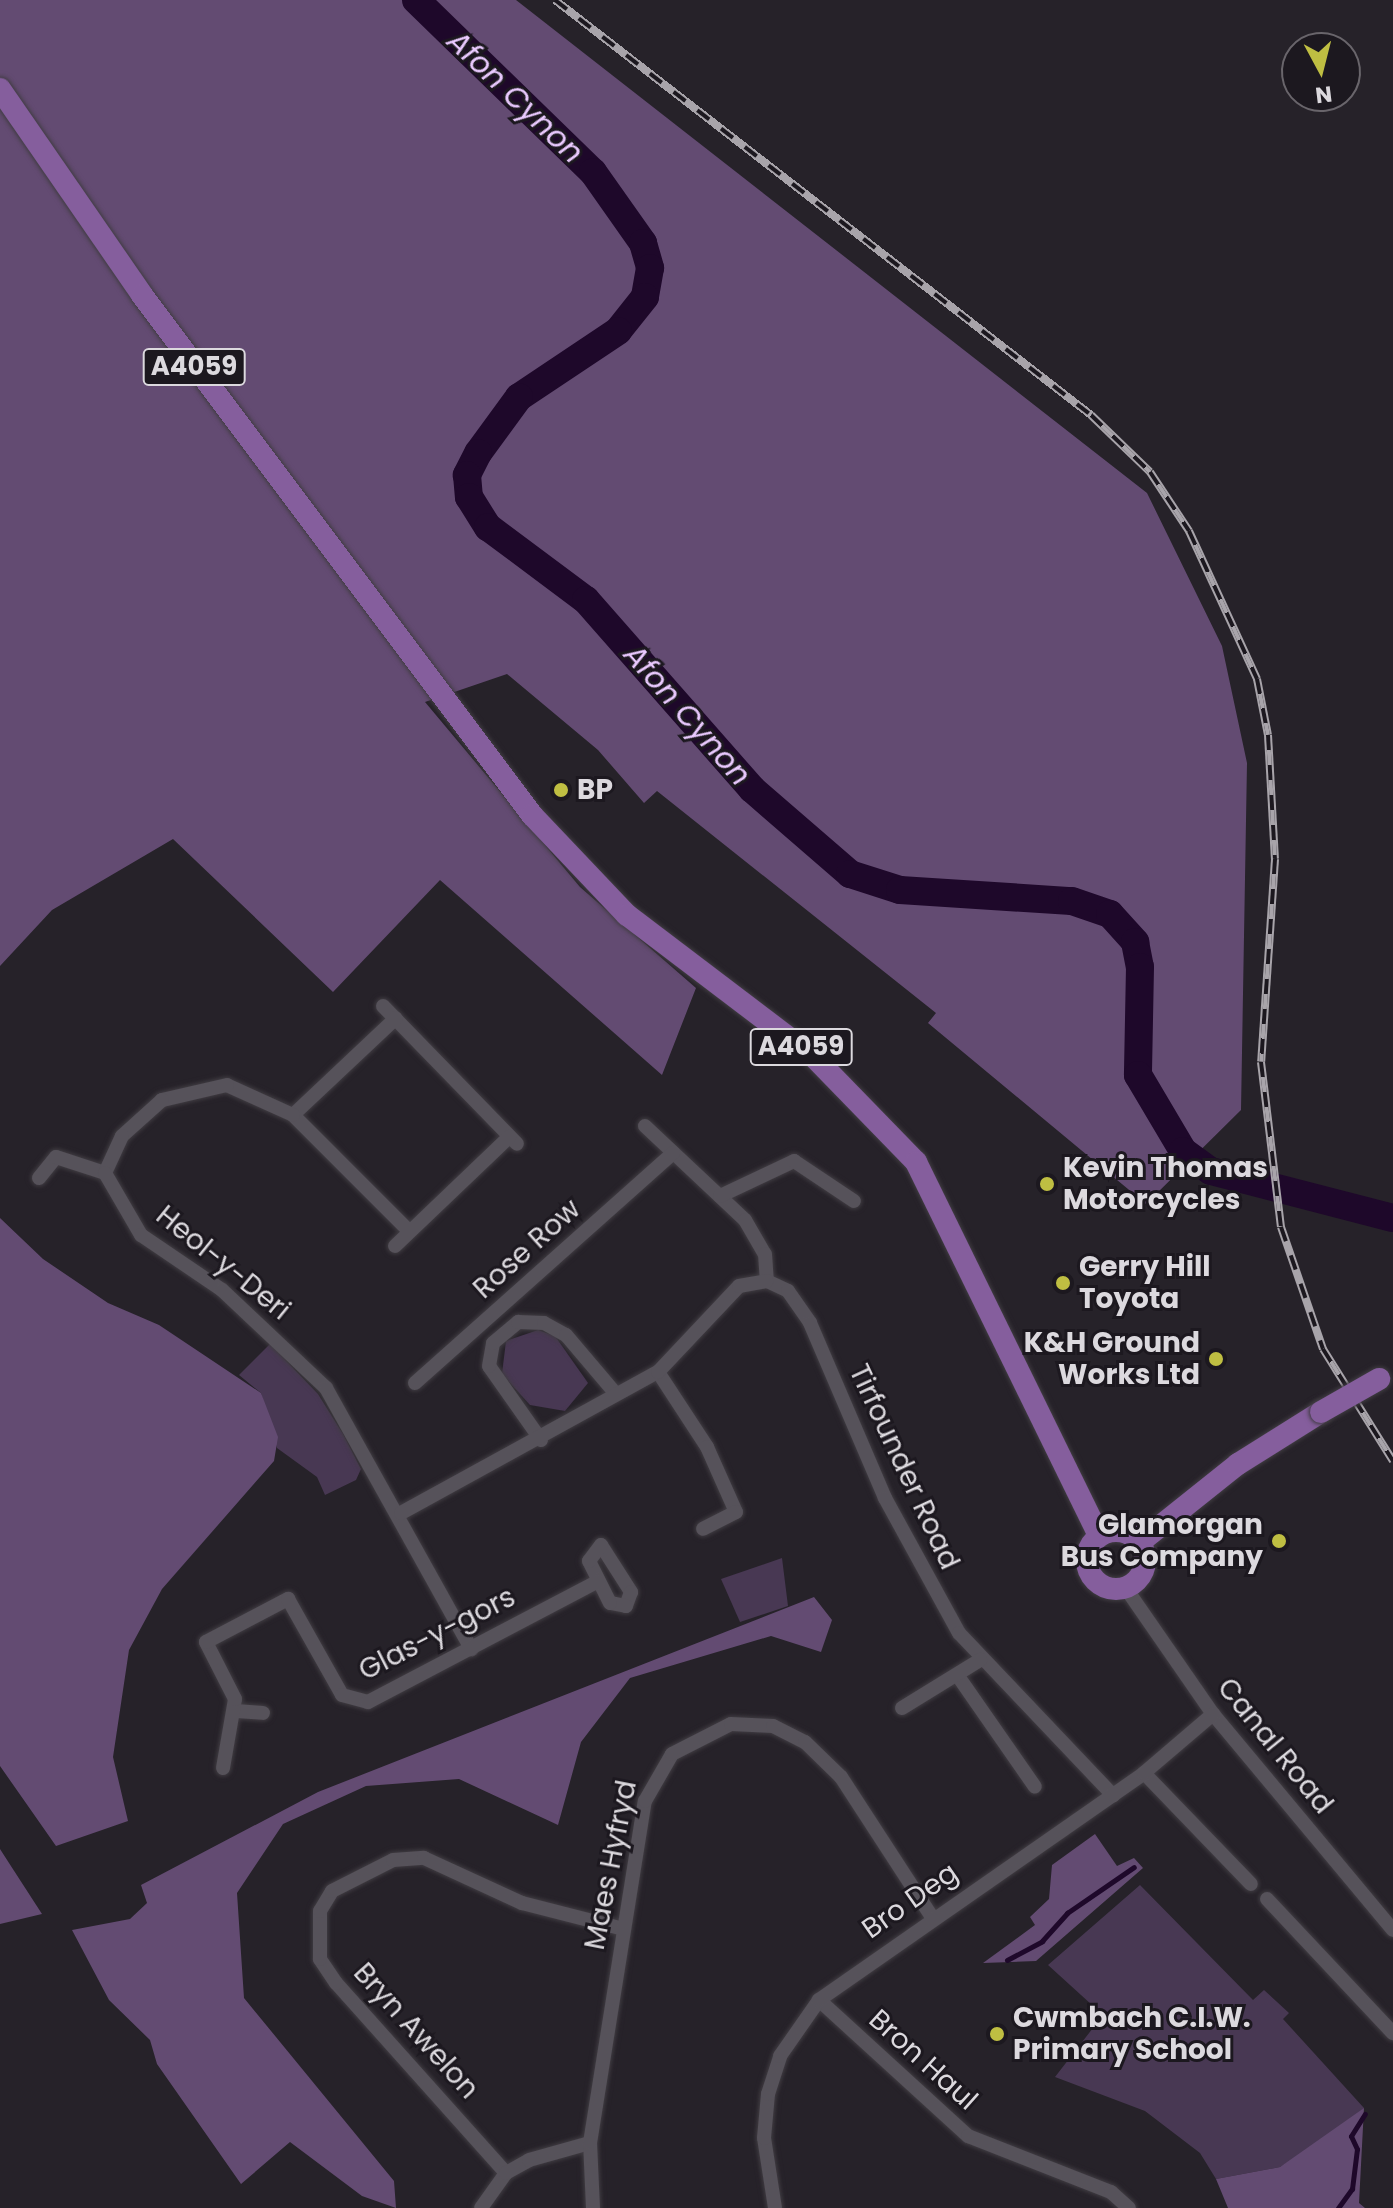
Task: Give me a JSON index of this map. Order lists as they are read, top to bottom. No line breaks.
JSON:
{"streets":{"main road":["A4059"],"street":["Rose Row","Heol-y-Deri","Tirfounder Road","Glas-y-gors","Canal Road","Maes Hyfryd","Bro Deg","Bryn Awelon","Bron Haul"]},"crossings":[["A4059","Canal Road"],["Heol-y-Deri","Glas-y-gors"],["Tirfounder Road","Bro Deg"],["Canal Road","Bro Deg"],["Maes Hyfryd","Bro Deg"],["Maes Hyfryd","Bryn Awelon"],["Bro Deg","Bron Haul"]],"water":["Afon Cynon"],"places":["BP","Kevin Thomas Motorcycles","Gerry Hill Toyota","K&H Ground Works Ltd","Glamorgan Bus Company","Cwmbach C.I.W. Primary School"],"north":"bottom"}
